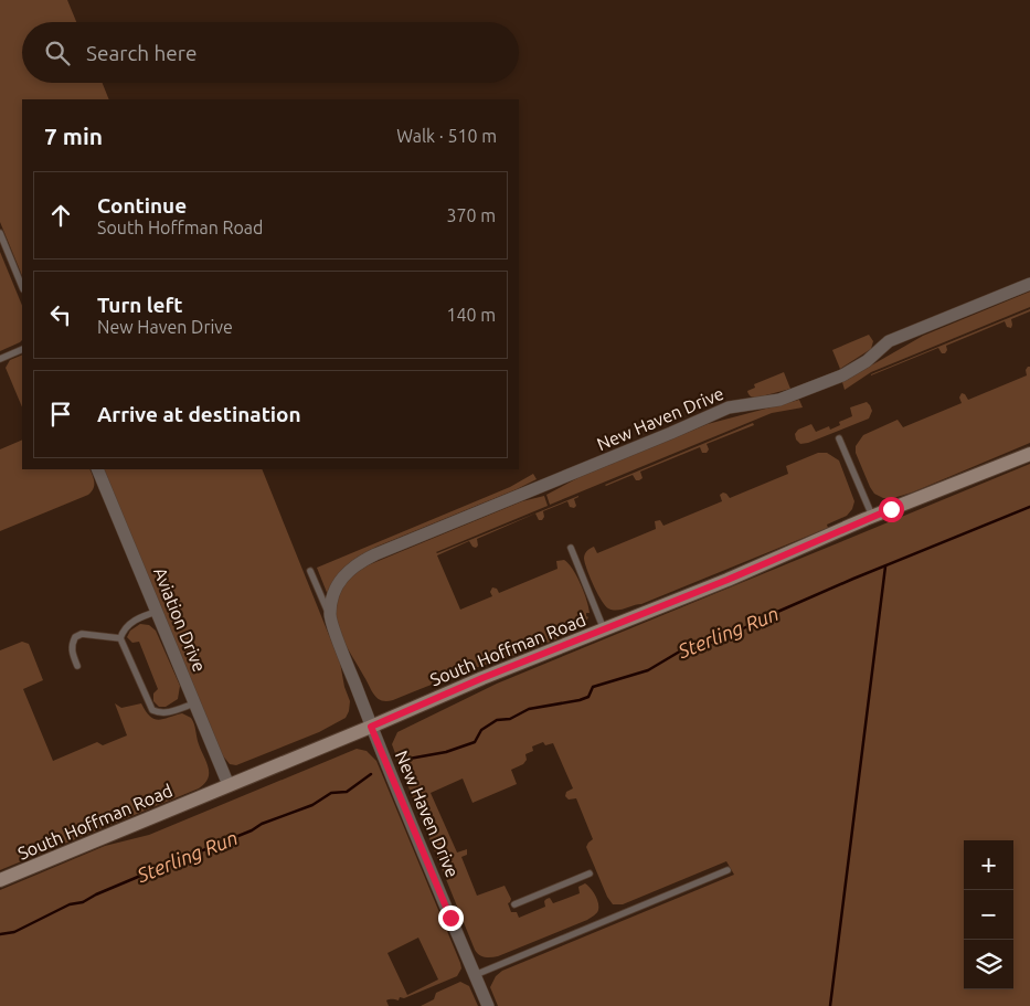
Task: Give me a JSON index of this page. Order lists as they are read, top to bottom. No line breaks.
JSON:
{"streets":{"street":["New Haven Drive","Aviation Drive","South Hoffman Road"]},"crossings":[["New Haven Drive","South Hoffman Road"],["Aviation Drive","South Hoffman Road"]],"water":["Sterling Run"],"page":{"search":"Search here","heading":["7 min","Walk · 510 m"],"list":[["Continue","South Hoffman Road","370 m"],["Turn left","New Haven Drive","140 m"],"Arrive at destination"],"map_buttons":["+","−"]}}
